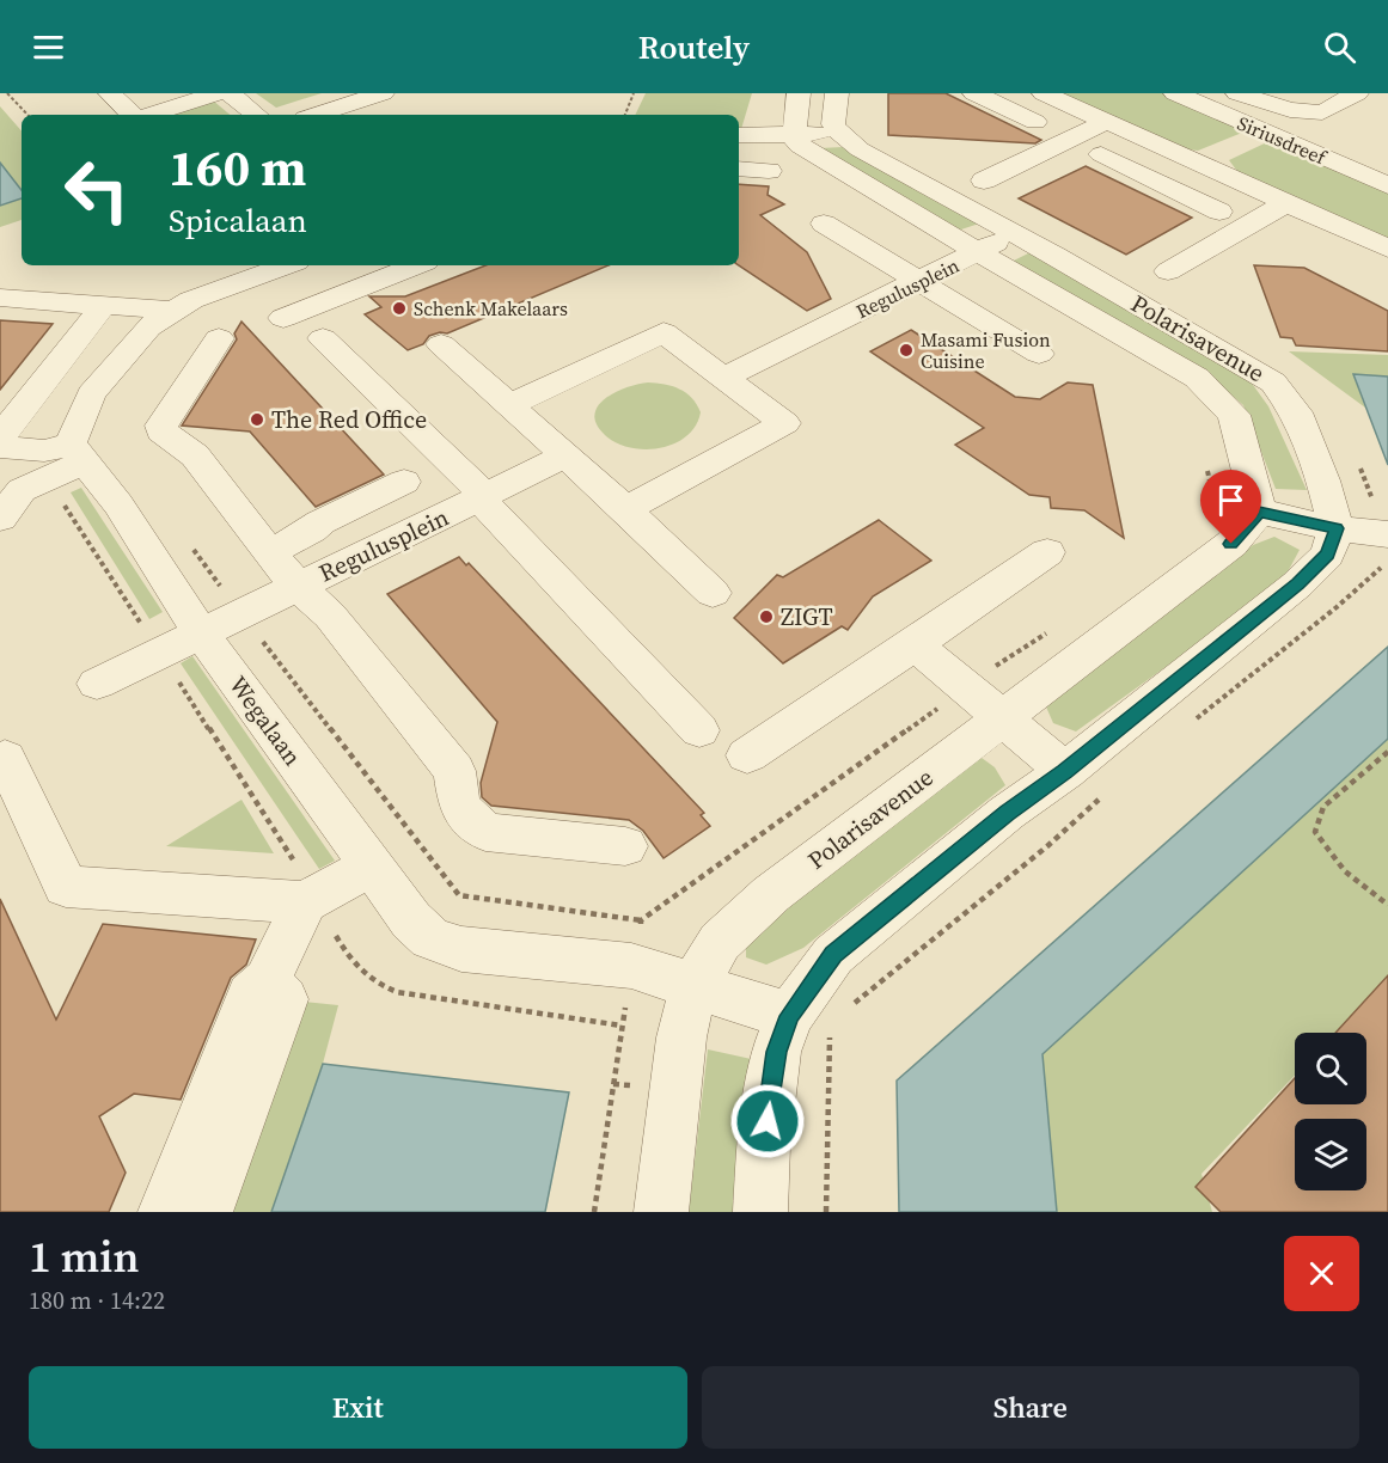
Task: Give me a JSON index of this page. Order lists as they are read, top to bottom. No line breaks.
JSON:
{"streets":{"street":["Siriusdreef","Regulusplein","Polarisavenue","Wegalaan"]},"crossings":[["Regulusplein","Polarisavenue"],["Regulusplein","Wegalaan"],["Polarisavenue","Wegalaan"]],"places":["Schenk Makelaars","Masami Fusion Cuisine","The Red Office","ZIGT"],"page":{"header":"Routely","turn":["160 m","Spicalaan"],"heading":["1 min","180 m · 14:22"],"buttons":["Exit","Share"]}}
